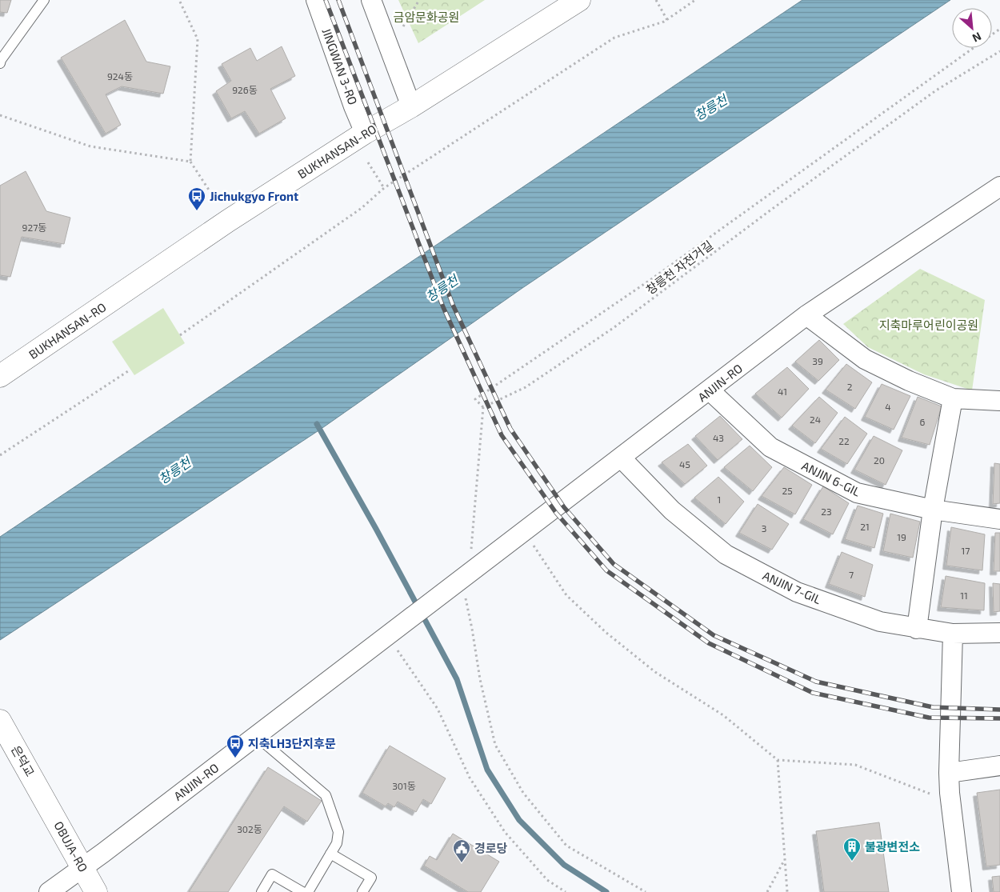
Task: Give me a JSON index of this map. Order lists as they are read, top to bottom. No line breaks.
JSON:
{"streets":{"main road":["BUKHANSAN-RO","은덕교","OBUJA-RO"],"street":["JINGWAN 3-RO","ANJIN-RO","ANJIN 6-GIL","ANJIN 7-GIL"],"path":["창릉천 자전거길"]},"crossings":[["JINGWAN 3-RO","BUKHANSAN-RO"],["ANJIN-RO","ANJIN 6-GIL"],["ANJIN-RO","ANJIN 7-GIL"],["ANJIN-RO","OBUJA-RO"],["은덕교","OBUJA-RO"]],"water":["창릉천"],"parks":["금암문화공원","지축마루어린이공원"],"places":{"bus stop":["Jichukgyo Front","지축LH3단지후문"],"building":["불광변전소"],"public building":["경로당"]},"house_numbers":["924동","926동","927동","39","2","41","4","24","6","43","22","20","45","25","1","23","21","3","19","17","7","11","301동","302동"],"north":"bottom right"}
